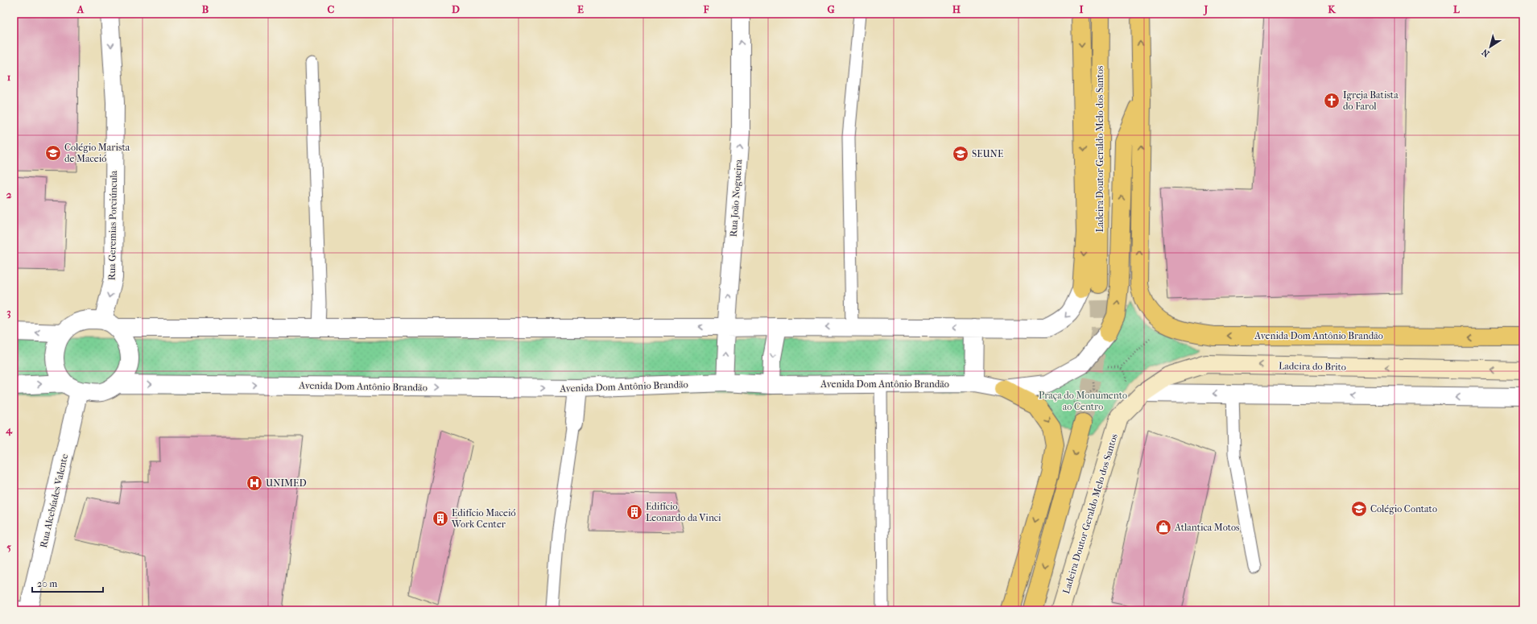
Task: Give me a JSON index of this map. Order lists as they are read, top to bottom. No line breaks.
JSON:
{"streets":{"highway":["Ladeira Doutor Geraldo Melo dos Santos","Avenida Dom Antônio Brandão"],"main road":["Ladeira do Brito"],"street":["Rua João Nogueira","Rua Geremias Porciúncula","Rua Alcebíades Valente"]},"crossings":[["Ladeira Doutor Geraldo Melo dos Santos","Ladeira do Brito"],["Rua João Nogueira","Avenida Dom Antônio Brandão"],["Rua Geremias Porciúncula","Avenida Dom Antônio Brandão"],["Rua Geremias Porciúncula","Rua Alcebíades Valente"],["Avenida Dom Antônio Brandão","Rua Alcebíades Valente"]],"one_way":["Rua João Nogueira","Rua Geremias Porciúncula","Ladeira do Brito"],"parks":["Praça do Monumento ao Centro"],"places":{"church":["Igreja Batista do Farol"],"school or university":["Colégio Marista de Maceió","SEUNE","Colégio Contato"],"hospital":["UNIMED"],"building":["Edifício Leonardo da Vinci","Edifício Maceió Work Center"],"shop":["Atlantica Motos"]},"scale_bar":"20 m","north":"bottom left","grid":{"columns":["A","B","C","D","E","F","G","H","I","J","K","L"],"rows":["1","2","3","4","5"]}}
